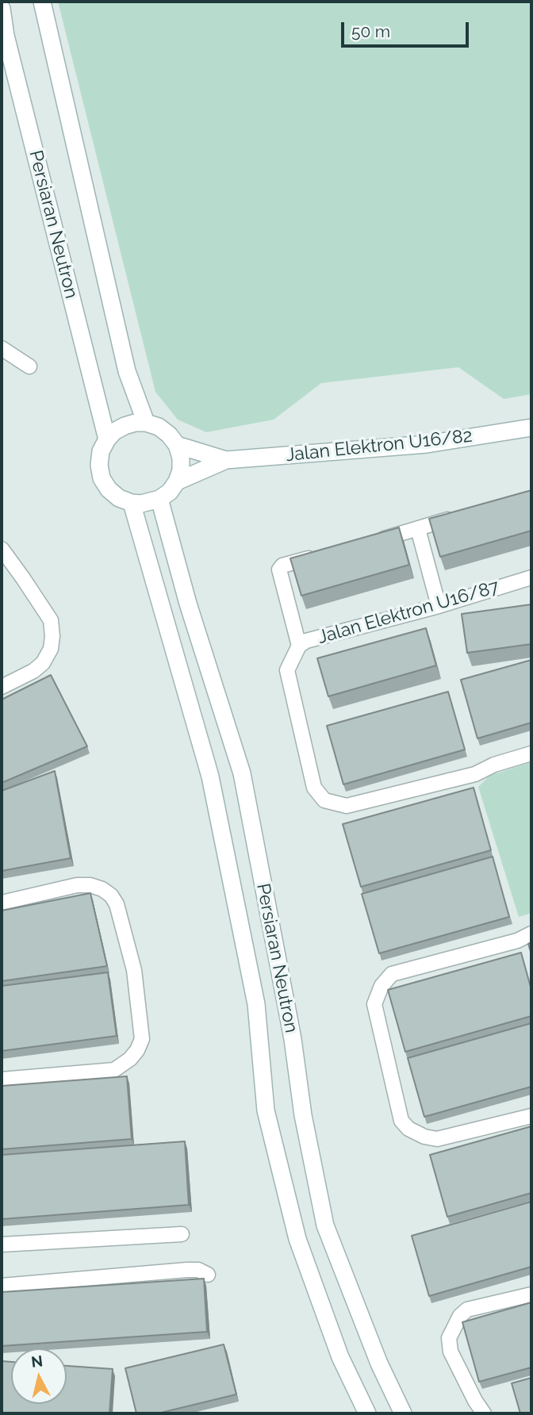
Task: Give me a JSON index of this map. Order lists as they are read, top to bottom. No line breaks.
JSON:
{"streets":{"street":["Persiaran Neutron","Jalan Elektron U16/82","Jalan Elektron U16/87"]},"scale_bar":"50 m","north":"top"}
